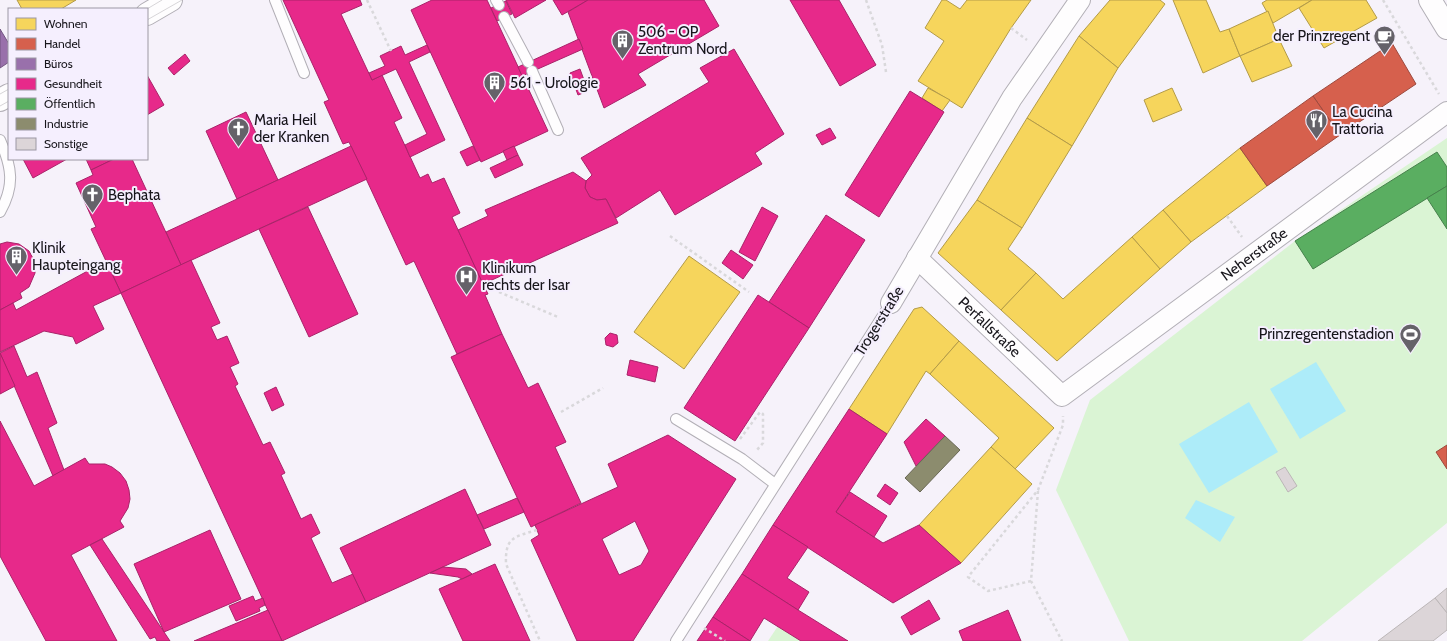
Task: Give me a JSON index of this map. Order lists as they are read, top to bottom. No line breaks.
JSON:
{"streets":{"street":["Neherstraße","Trogerstraße","Perfallstraße"]},"crossings":[["Neherstraße","Perfallstraße"],["Trogerstraße","Perfallstraße"]],"places":{"cafe":["der Prinzregent"],"building":["506 - OP Zentrum Nord","561 - Urologie","Klinik Haupteingang"],"restaurant":["La Cucina Trattoria"],"church":["Maria Heil der Kranken","Bephata"],"hospital":["Klinikum rechts der Isar"],"sports":["Prinzregentenstadion"]},"legend":["Wohnen","Handel","Büros","Gesundheit","Öffentlich","Industrie","Sonstige"]}
